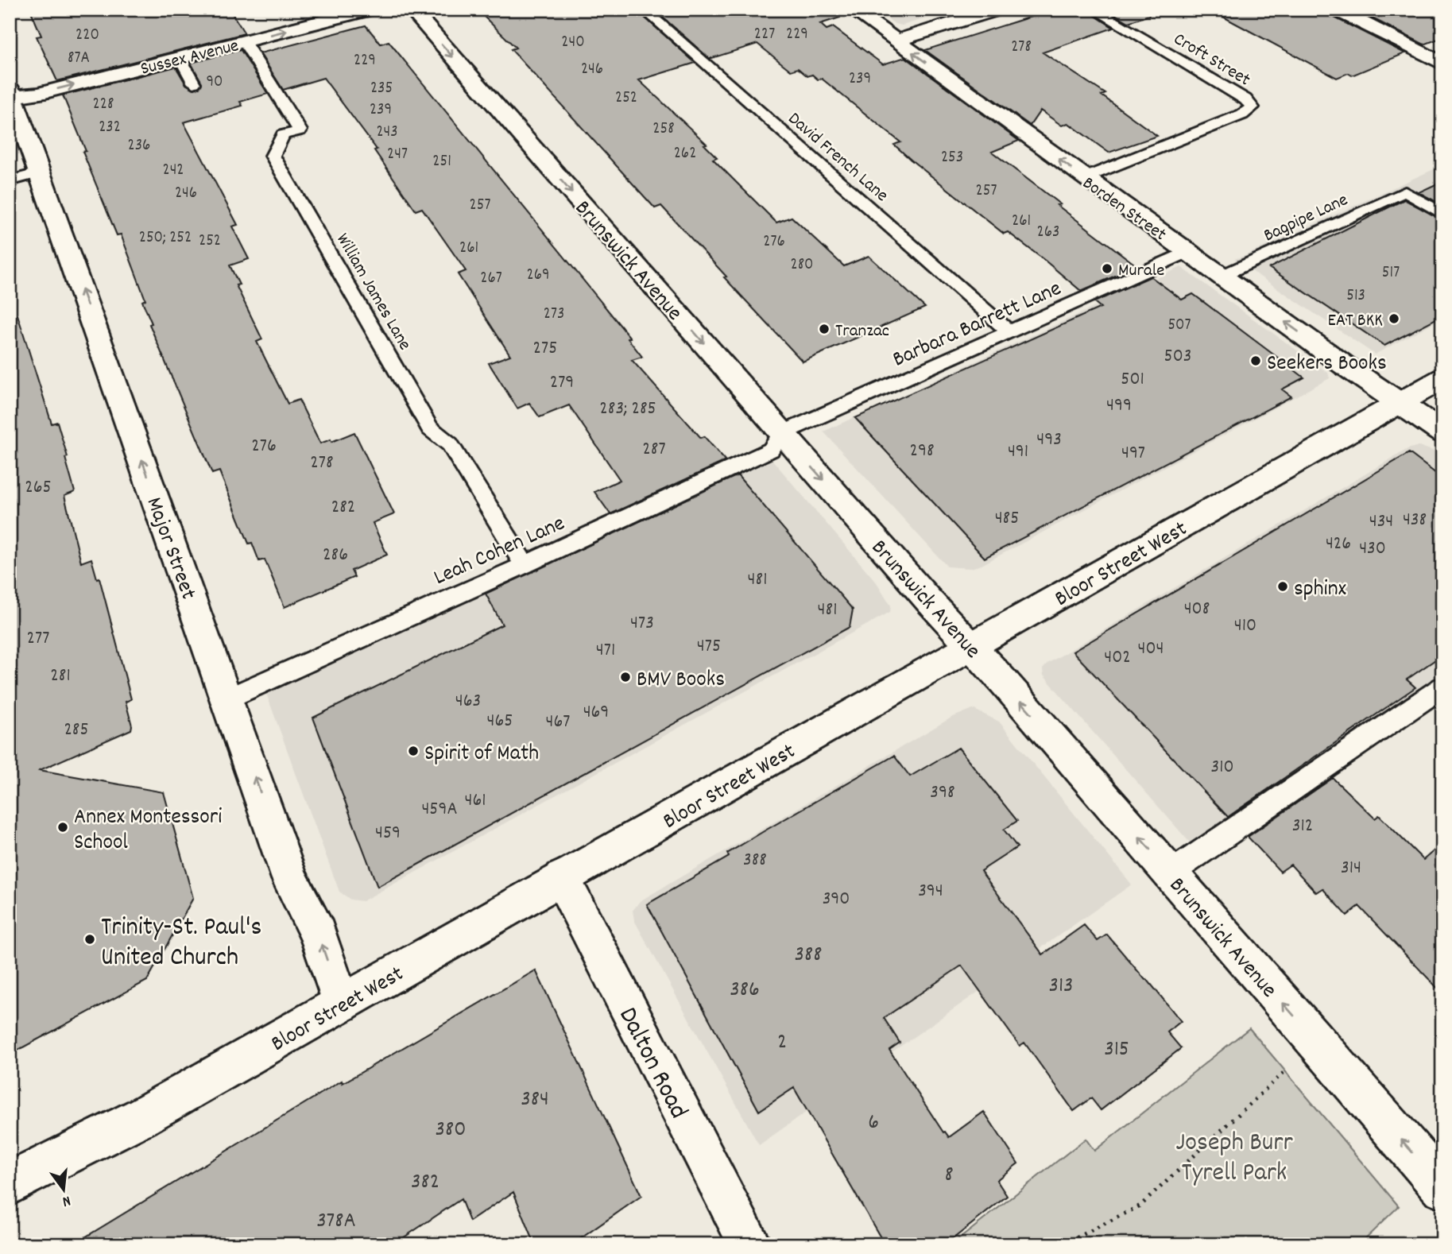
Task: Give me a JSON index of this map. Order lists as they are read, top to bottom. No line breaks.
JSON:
{"streets":{"street":["Sussex Avenue","Borden Street","Brunswick Avenue","Major Street","Bloor Street West","Dalton Road"],"lane":["Croft Street","David French Lane","Bagpipe Lane","William James Lane","Barbara Barrett Lane","Leah Cohen Lane"]},"crossings":[["Sussex Avenue","William James Lane"],["Sussex Avenue","Major Street"],["Croft Street","Borden Street"],["David French Lane","Barbara Barrett Lane"],["Borden Street","Bagpipe Lane"],["Borden Street","Barbara Barrett Lane"],["Borden Street","Bloor Street West"],["Brunswick Avenue","Barbara Barrett Lane"],["Brunswick Avenue","Leah Cohen Lane"],["Brunswick Avenue","Bloor Street West"],["William James Lane","Leah Cohen Lane"],["Barbara Barrett Lane","Leah Cohen Lane"],["Major Street","Leah Cohen Lane"],["Major Street","Bloor Street West"],["Bloor Street West","Dalton Road"]],"one_way":["Sussex Avenue","Borden Street","Major Street"],"parks":["Joseph Burr Tyrell Park"],"places":["Murale","EAT BKK","Tranzac","Seekers Books","sphinx","BMV Books","Spirit of Math","Annex Montessori School","Trinity-St. Paul's United Church"],"house_numbers":["227","229","220","240","278","87A","229","246","239","90","235","252","228","239","232","258","243","236","262","247","253","251","242","257","246","257","261","263","250; 252","252","276","261","280","517","269","267","513","273","507","275","503","501","279","499","283; 285","493","276","287","298","491","497","278","265","282","485","438","434","426","430","286","481","408","481","473","410","277","475","404","471","402","281","463","469","465","467","285","310","398","461","459A","312","459","388","314","394","390","388","313","386","2","315","384","6","380","8","382","378A"],"north":"bottom"}
